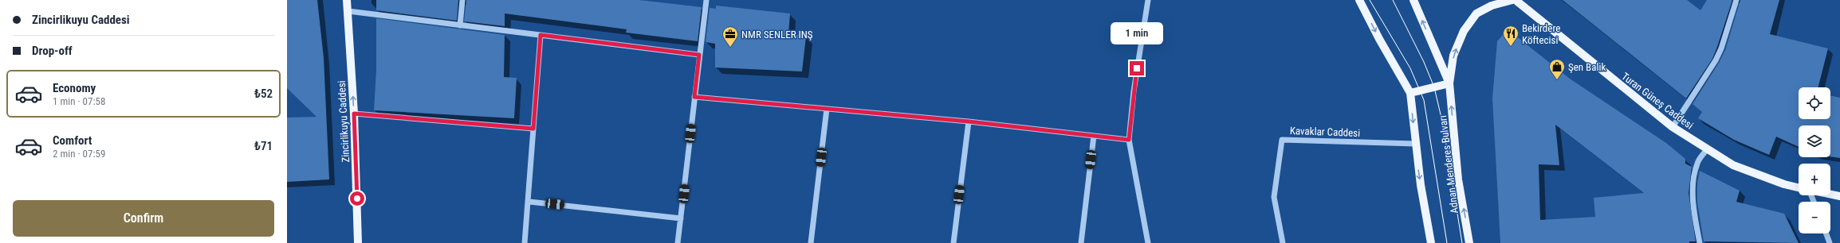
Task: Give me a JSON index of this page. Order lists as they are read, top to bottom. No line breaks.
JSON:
{"streets":{"main road":["Turan Güneş Caddesi","Zincirlikuyu Caddesi","Adnan Menderes Bulvarı"],"street":["Kavaklar Caddesi"]},"one_way":["Zincirlikuyu Caddesi"],"places":{"restaurant":["Bekirdere Köftecisi"],"office":["NMR SENLER INŞ"],"shop":["Şen Balık"]},"page":{"banner":["Zincirlikuyu Caddesi","Drop-off"],"bubble":"1 min","list":[{"name":"Economy","note":"1 min · 07:58","value":"₺52"},{"name":"Comfort","note":"2 min · 07:59","value":"₺71"}],"map_buttons":["+","−"],"buttons":"Confirm"}}
